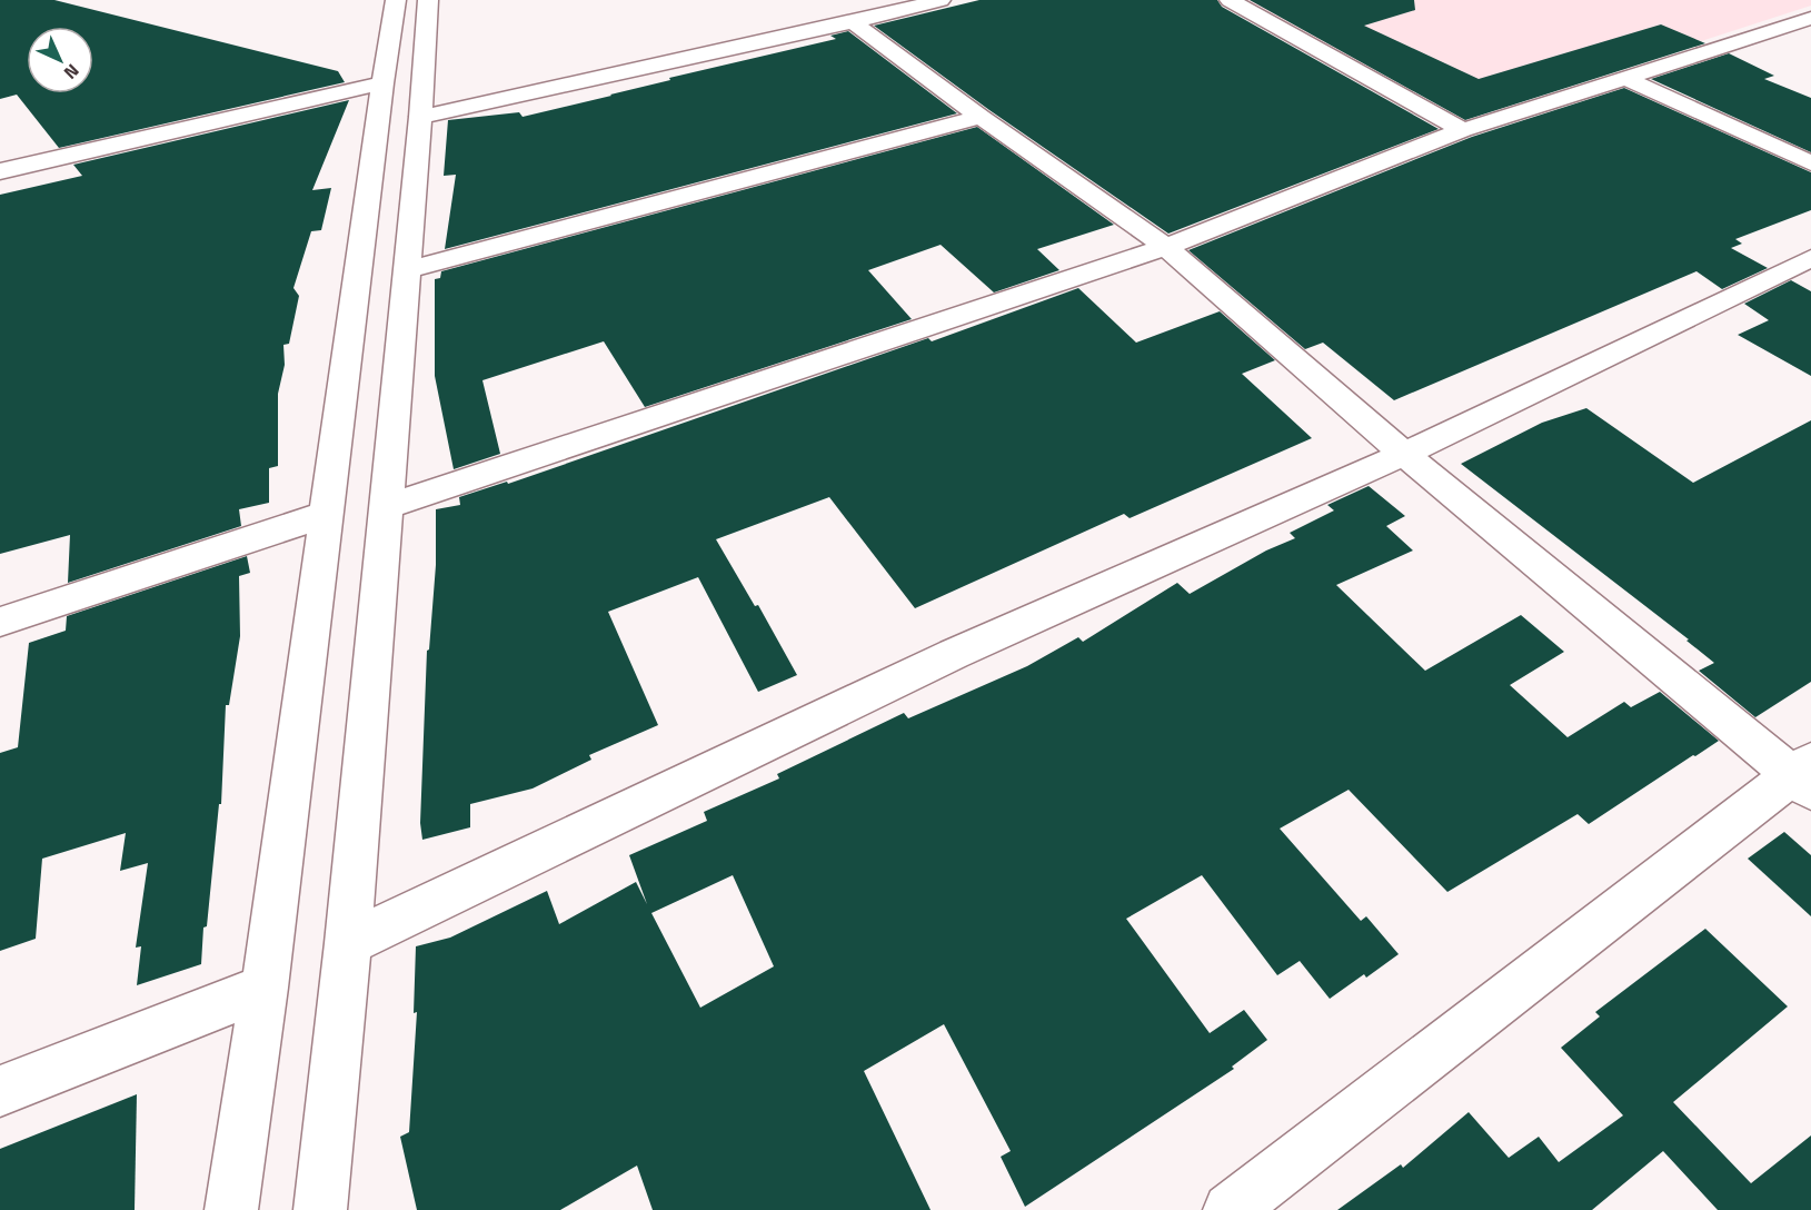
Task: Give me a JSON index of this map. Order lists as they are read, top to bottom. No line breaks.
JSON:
{"north":"bottom right"}
